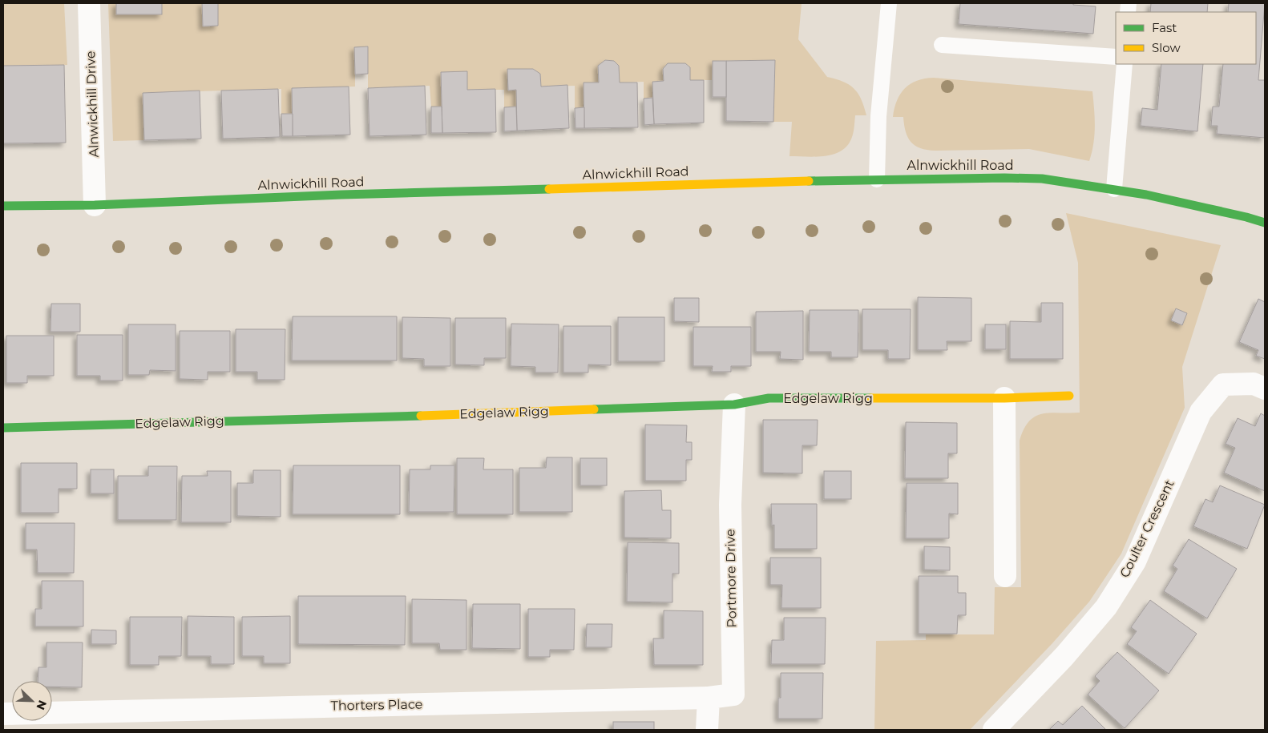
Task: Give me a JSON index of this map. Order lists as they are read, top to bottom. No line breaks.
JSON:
{"streets":{"street":["Alnwickhill Drive","Alnwickhill Road","Edgelaw Rigg","Coulter Crescent","Portmore Drive","Thorters Place"]},"crossings":[["Alnwickhill Drive","Alnwickhill Road"],["Edgelaw Rigg","Portmore Drive"],["Portmore Drive","Thorters Place"]],"legend":["Fast","Slow"],"north":"bottom right"}
